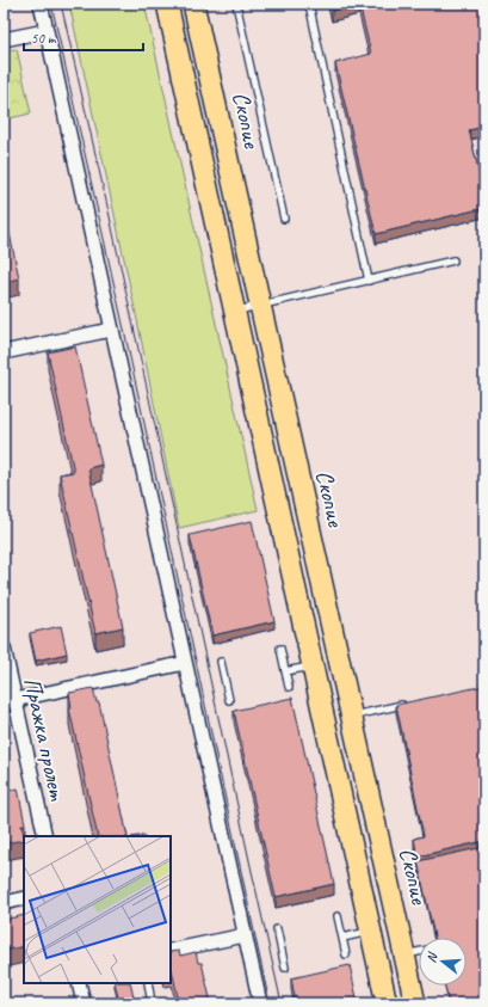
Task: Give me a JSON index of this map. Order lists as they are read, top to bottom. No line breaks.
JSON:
{"streets":{"main road":["Скопие"],"street":["Пражка пролет"]},"scale_bar":"50 m","north":"left"}
